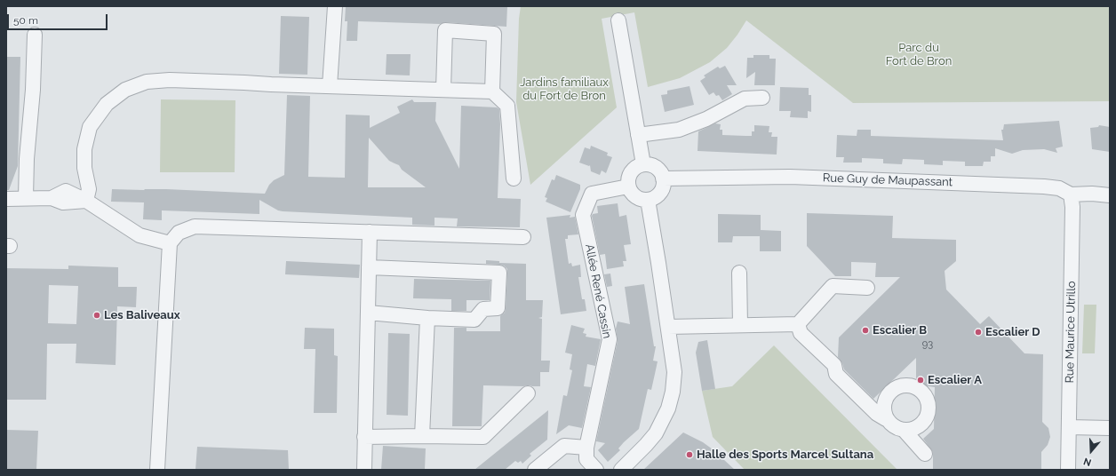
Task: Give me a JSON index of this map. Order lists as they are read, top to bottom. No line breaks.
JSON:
{"streets":{"street":["Rue Guy de Maupassant","Allée René Cassin","Rue Maurice Utrillo"]},"crossings":[["Rue Guy de Maupassant","Allée René Cassin"],["Rue Guy de Maupassant","Rue Maurice Utrillo"]],"parks":["Parc du Fort de Bron","Jardins familiaux du Fort de Bron"],"places":["Les Baliveaux","Escalier B","Escalier D","Escalier A","Halle des Sports Marcel Sultana"],"house_numbers":["93"],"scale_bar":"50 m","north":"bottom"}
